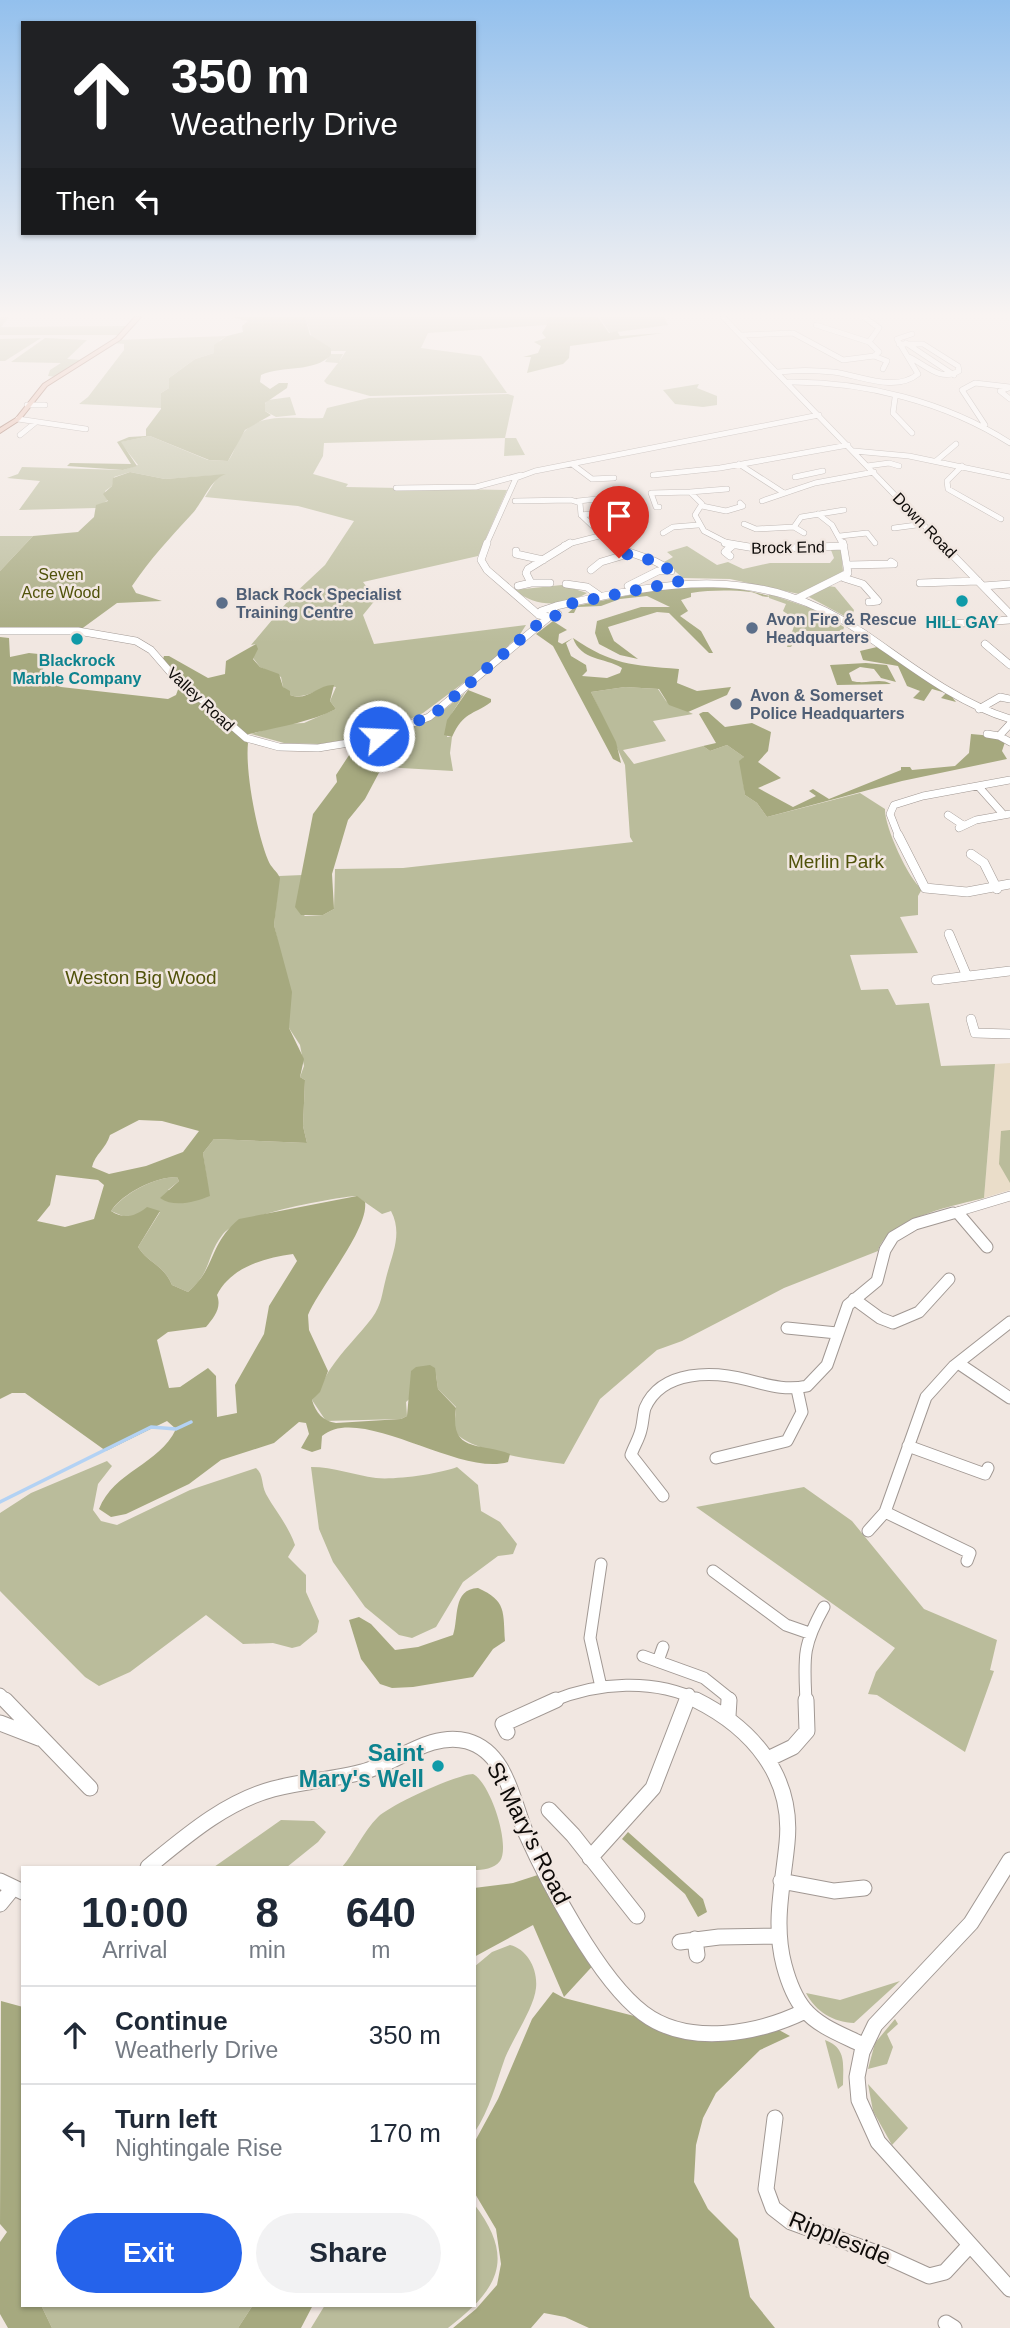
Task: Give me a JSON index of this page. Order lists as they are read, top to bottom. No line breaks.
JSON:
{"streets":{"street":["Down Road","Brock End","Valley Road","St Mary's Road","Rippleside"]},"parks":["Seven Acre Wood","Merlin Park","Weston Big Wood"],"places":["HILL GAY","Black Rock Specialist Training Centre","Avon Fire & Rescue Headquarters","Blackrock Marble Company","Avon & Somerset Police Headquarters","Saint Mary's Well"],"page":{"turn":["350 m","Weatherly Drive"],"then":"Then","eta":["10:00","Arrival","8","min","640","m"],"list":[{"name":"Continue","note":"Weatherly Drive","value":"350 m"},{"name":"Turn left","note":"Nightingale Rise","value":"170 m"}],"buttons":["Exit","Share"]}}
